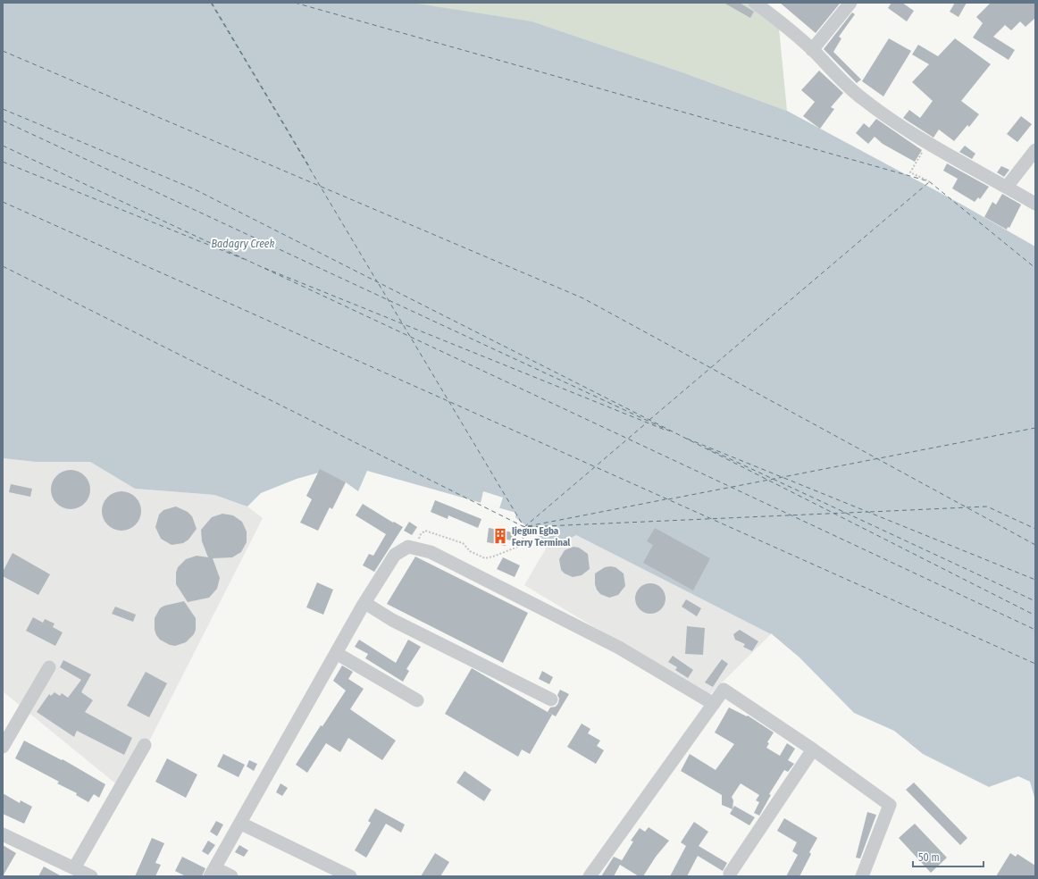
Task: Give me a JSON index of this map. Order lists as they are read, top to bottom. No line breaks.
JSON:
{"water":["Badagry Creek"],"places":{"building":["Ijegun Egba Ferry Terminal"]},"scale_bar":"50 m"}
